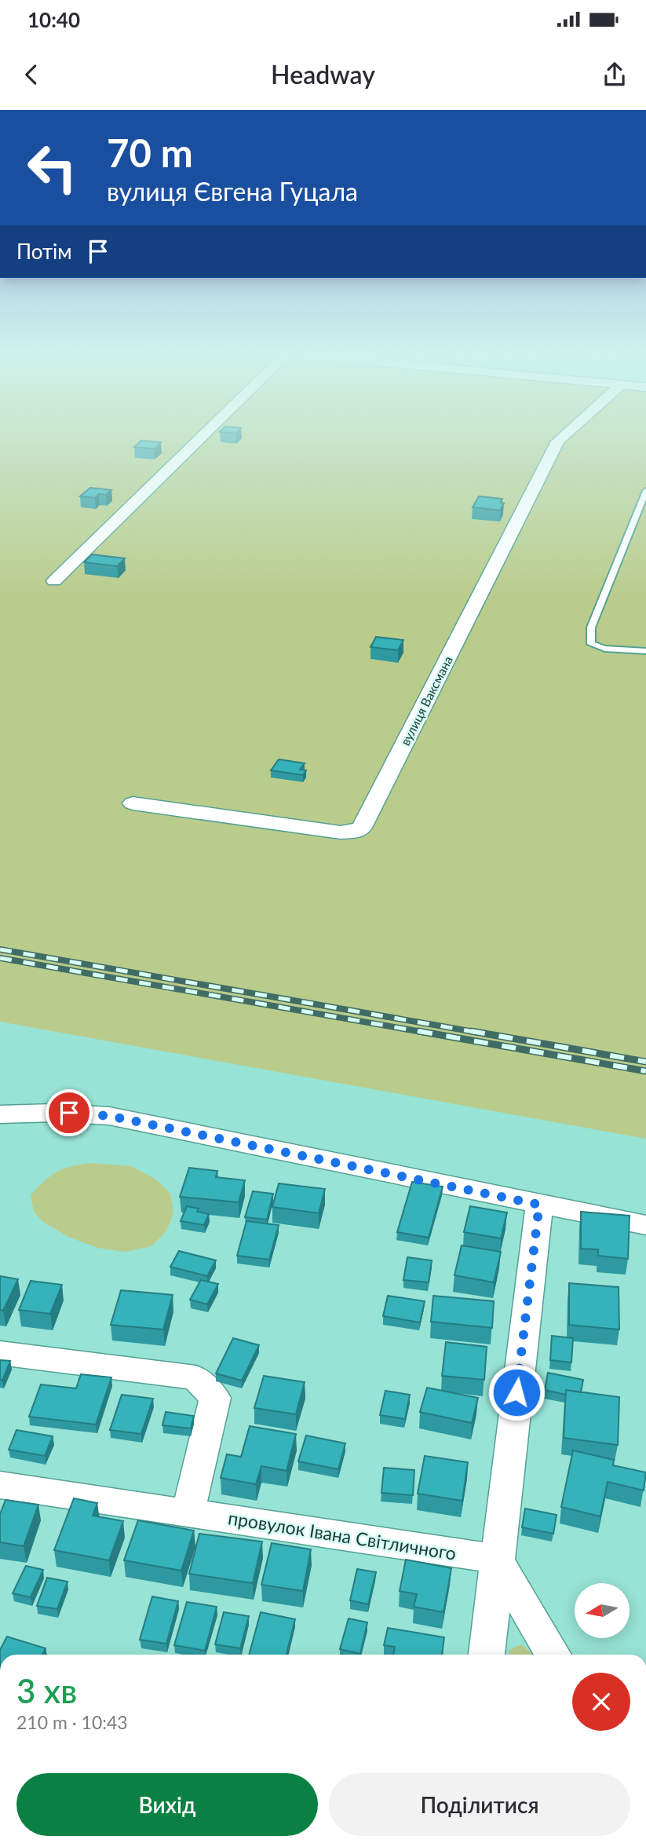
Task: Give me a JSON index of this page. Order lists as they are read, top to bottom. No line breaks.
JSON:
{"streets":{"street":["вулиця Ваксмана","провулок Івана Світличного"]},"north":"left","page":{"status":"10:40","header":"Headway","turn":["70 m","вулиця Євгена Гуцала"],"then":"Потім","heading":["3 хв","210 m · 10:43"],"buttons":["Вихід","Поділитися"]}}
